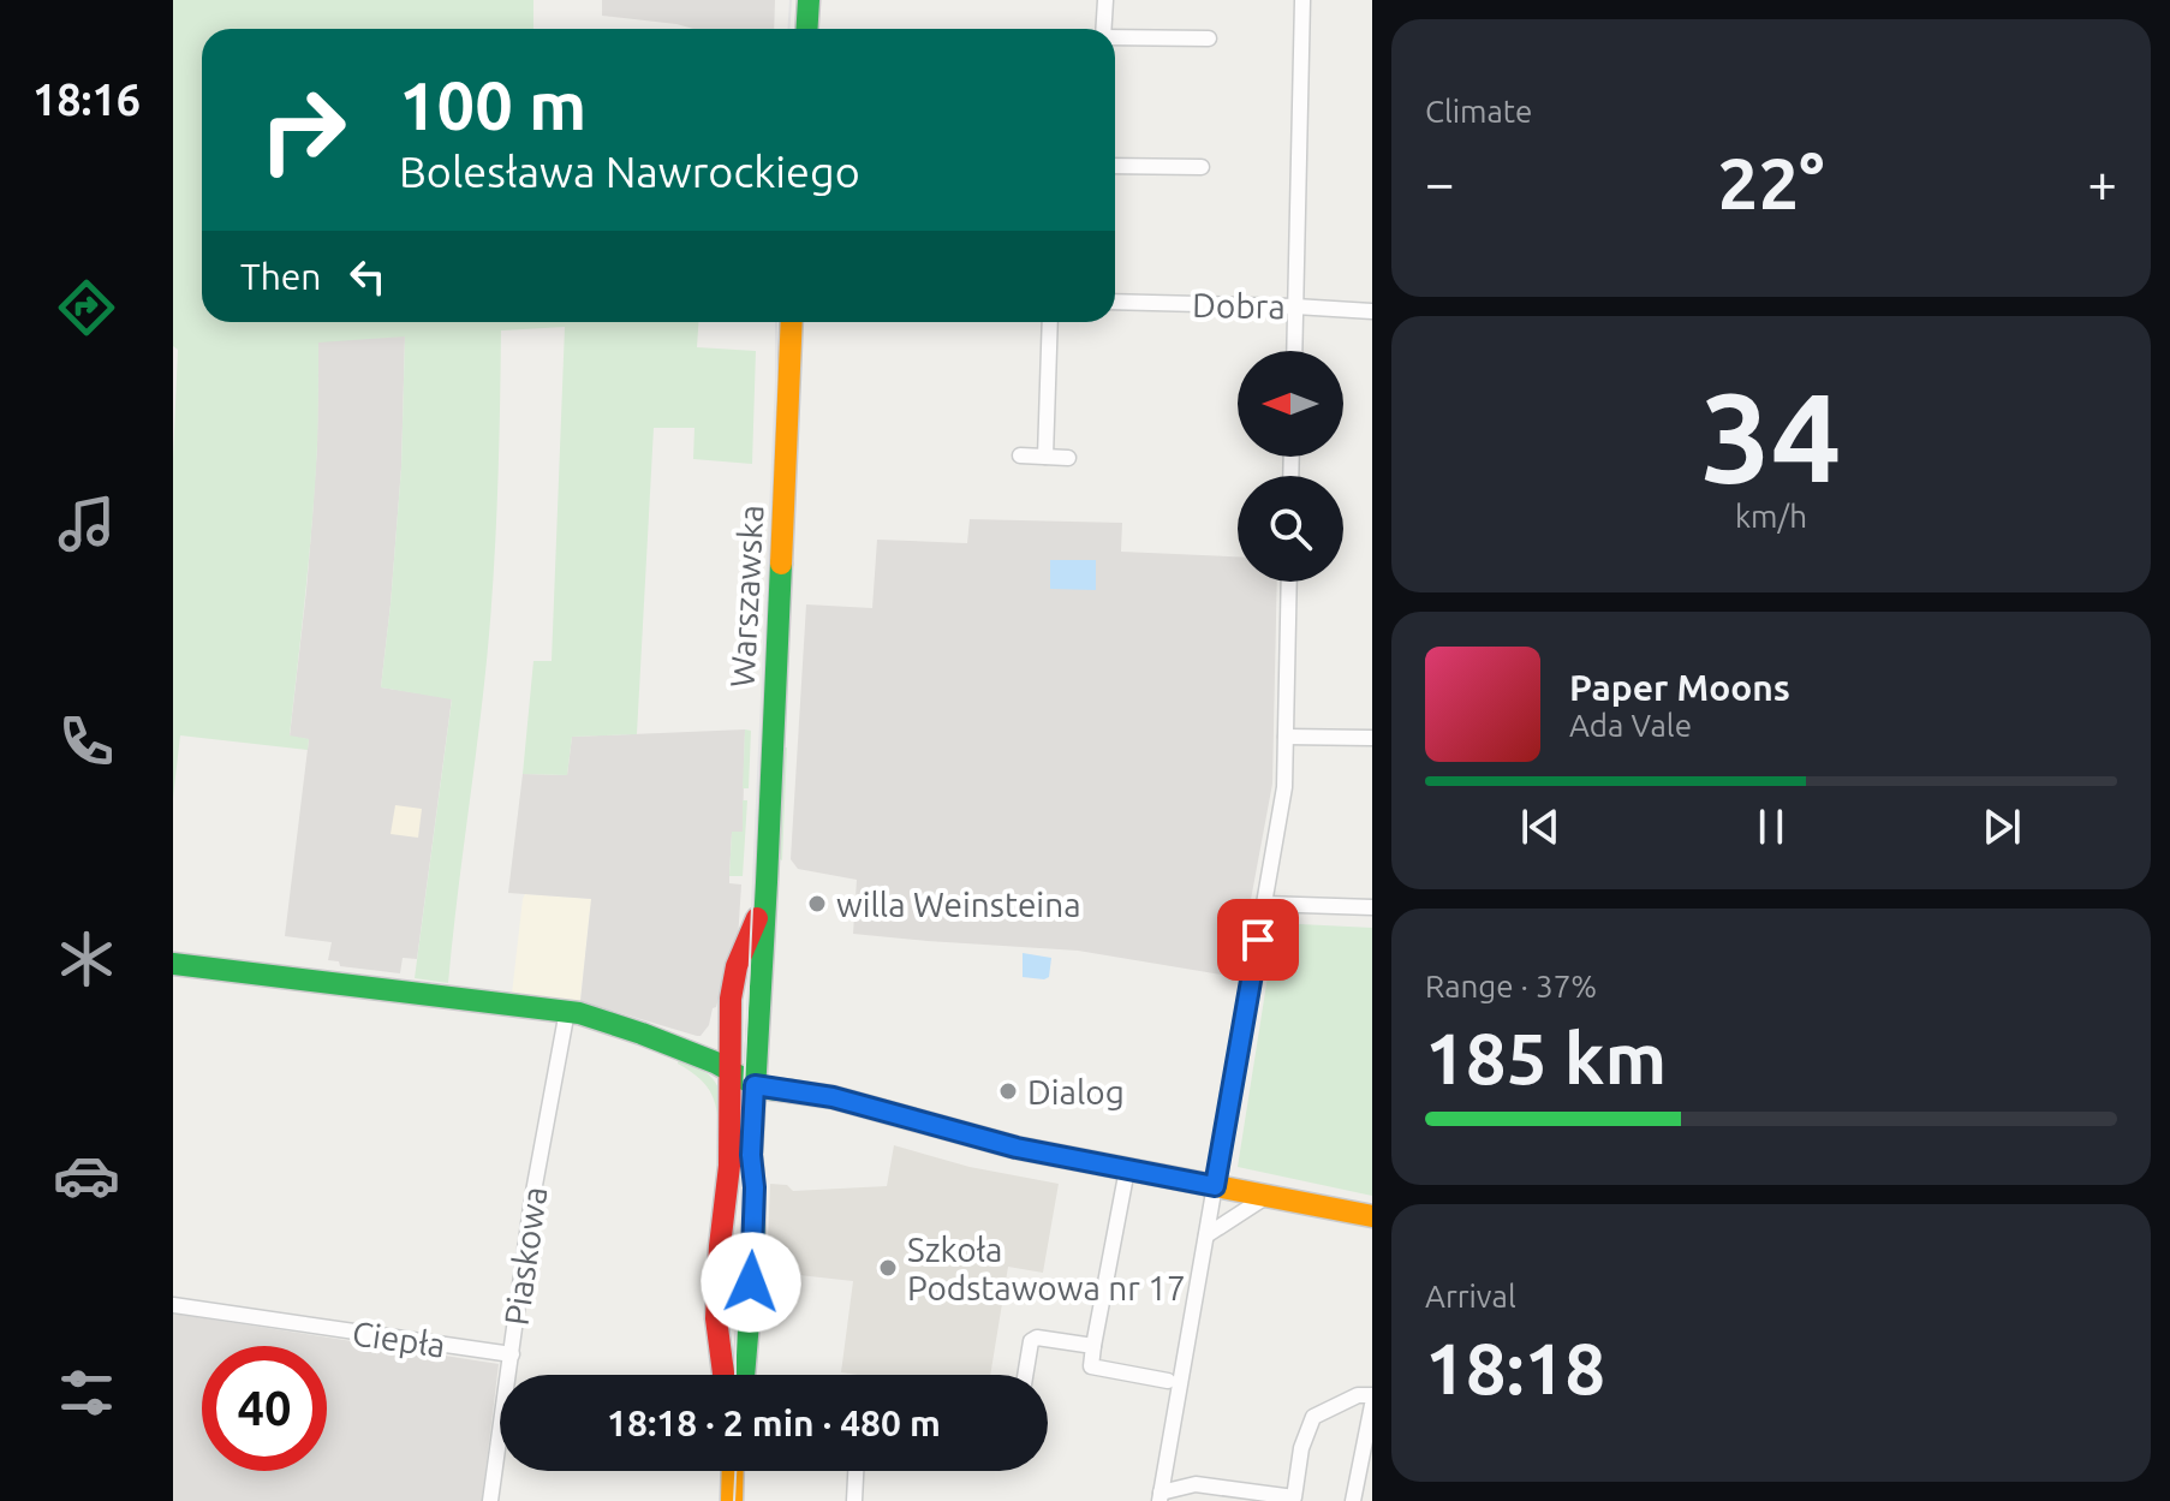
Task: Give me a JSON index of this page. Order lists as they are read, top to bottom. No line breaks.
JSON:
{"streets":{"main road":["Warszawska"],"street":["Dobra","Piaskowa","Ciepła"]},"crossings":[["Piaskowa","Ciepła"]],"places":["willa Weinsteina","Dialog","Szkoła Podstawowa nr 17"],"north":"left","page":{"tabs":"18:16","tile":["Climate",["34","km/h"],["Range · 37%","185 km"],["Arrival","18:18"]],"turn":["100 m","Bolesława Nawrockiego"],"heat":["−","22°","+"],"then":"Then","song":["Paper Moons","Ada Vale"],"limit":"40","trip":"18:18 · 2 min · 480 m"}}
